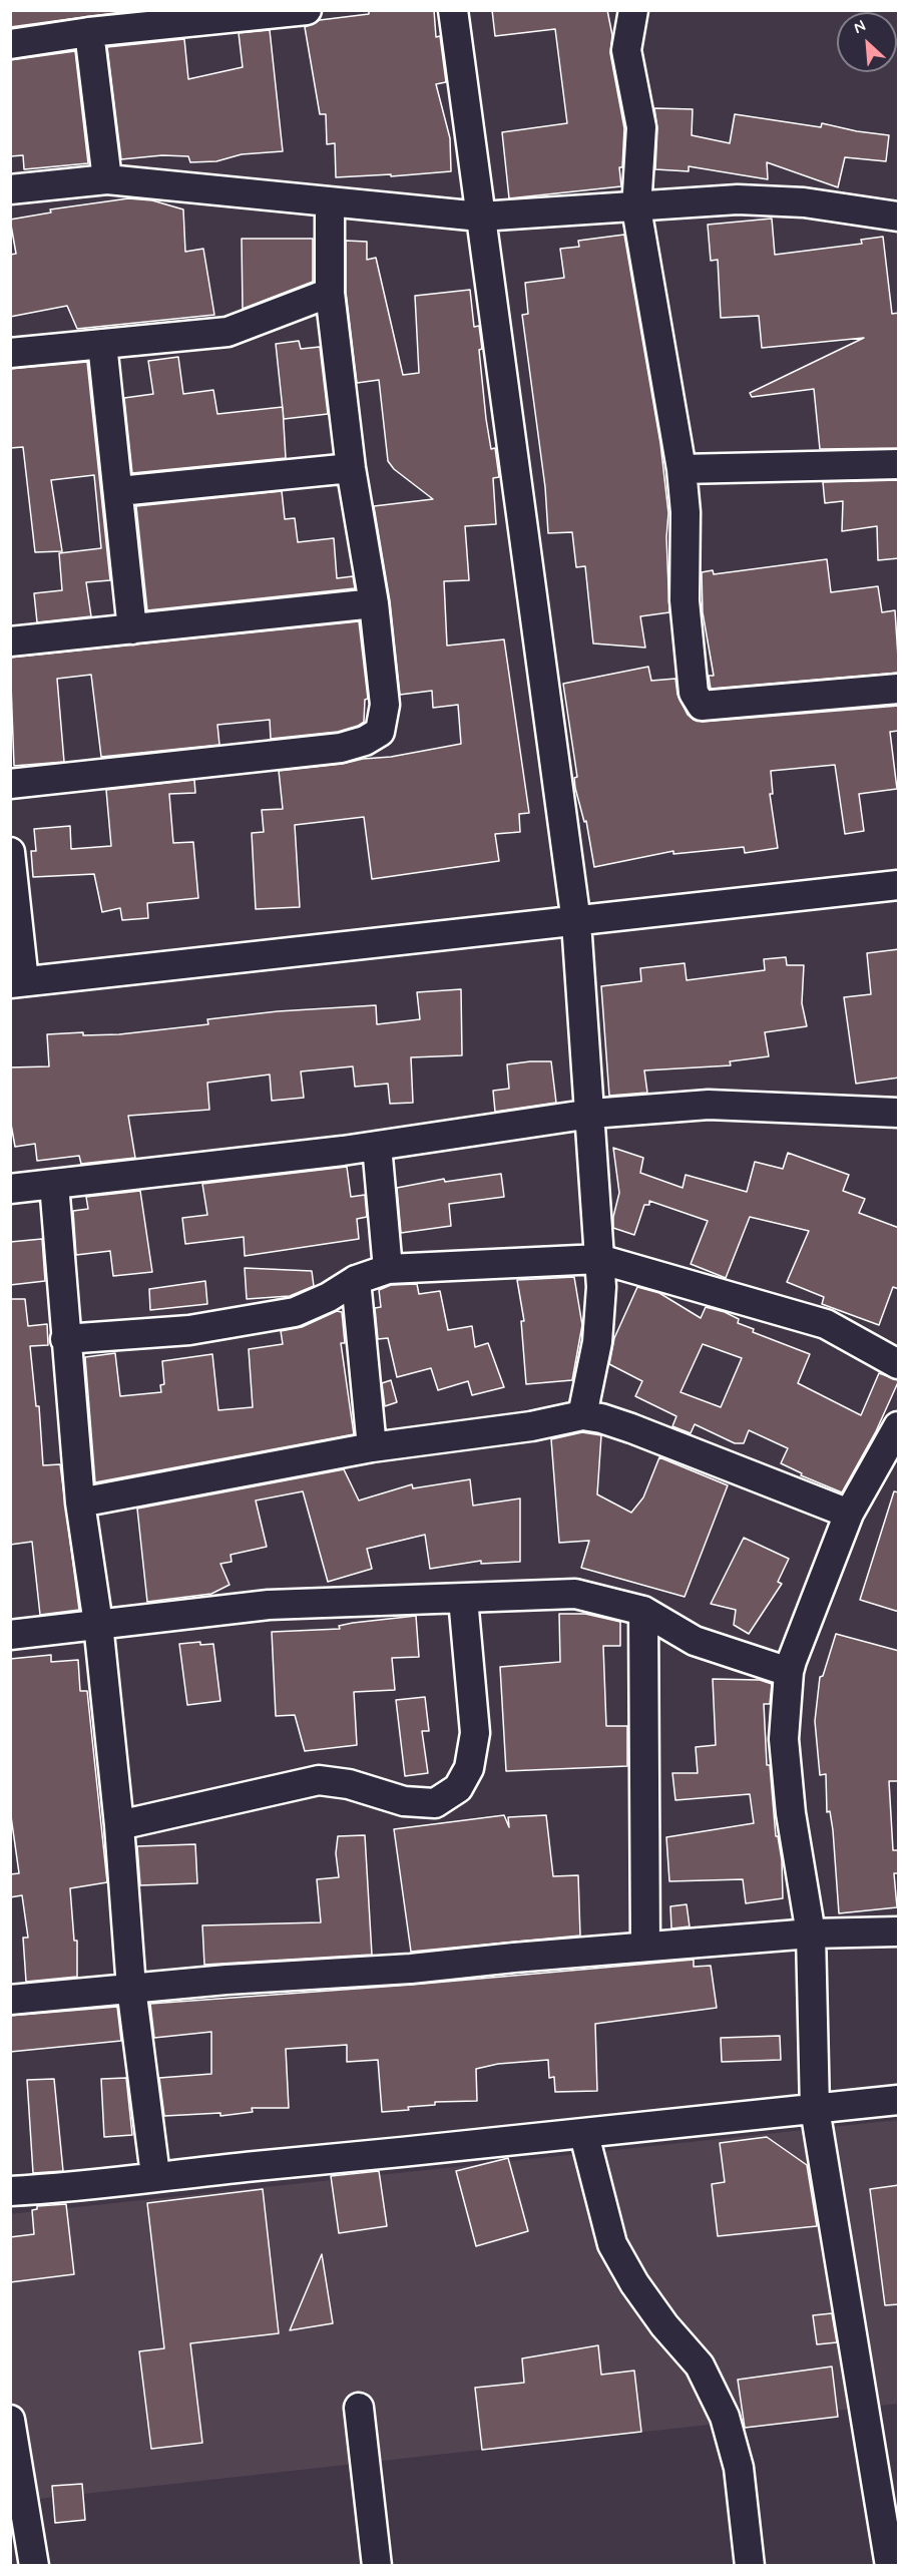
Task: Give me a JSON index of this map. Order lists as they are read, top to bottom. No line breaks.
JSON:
{"north":"top left"}
